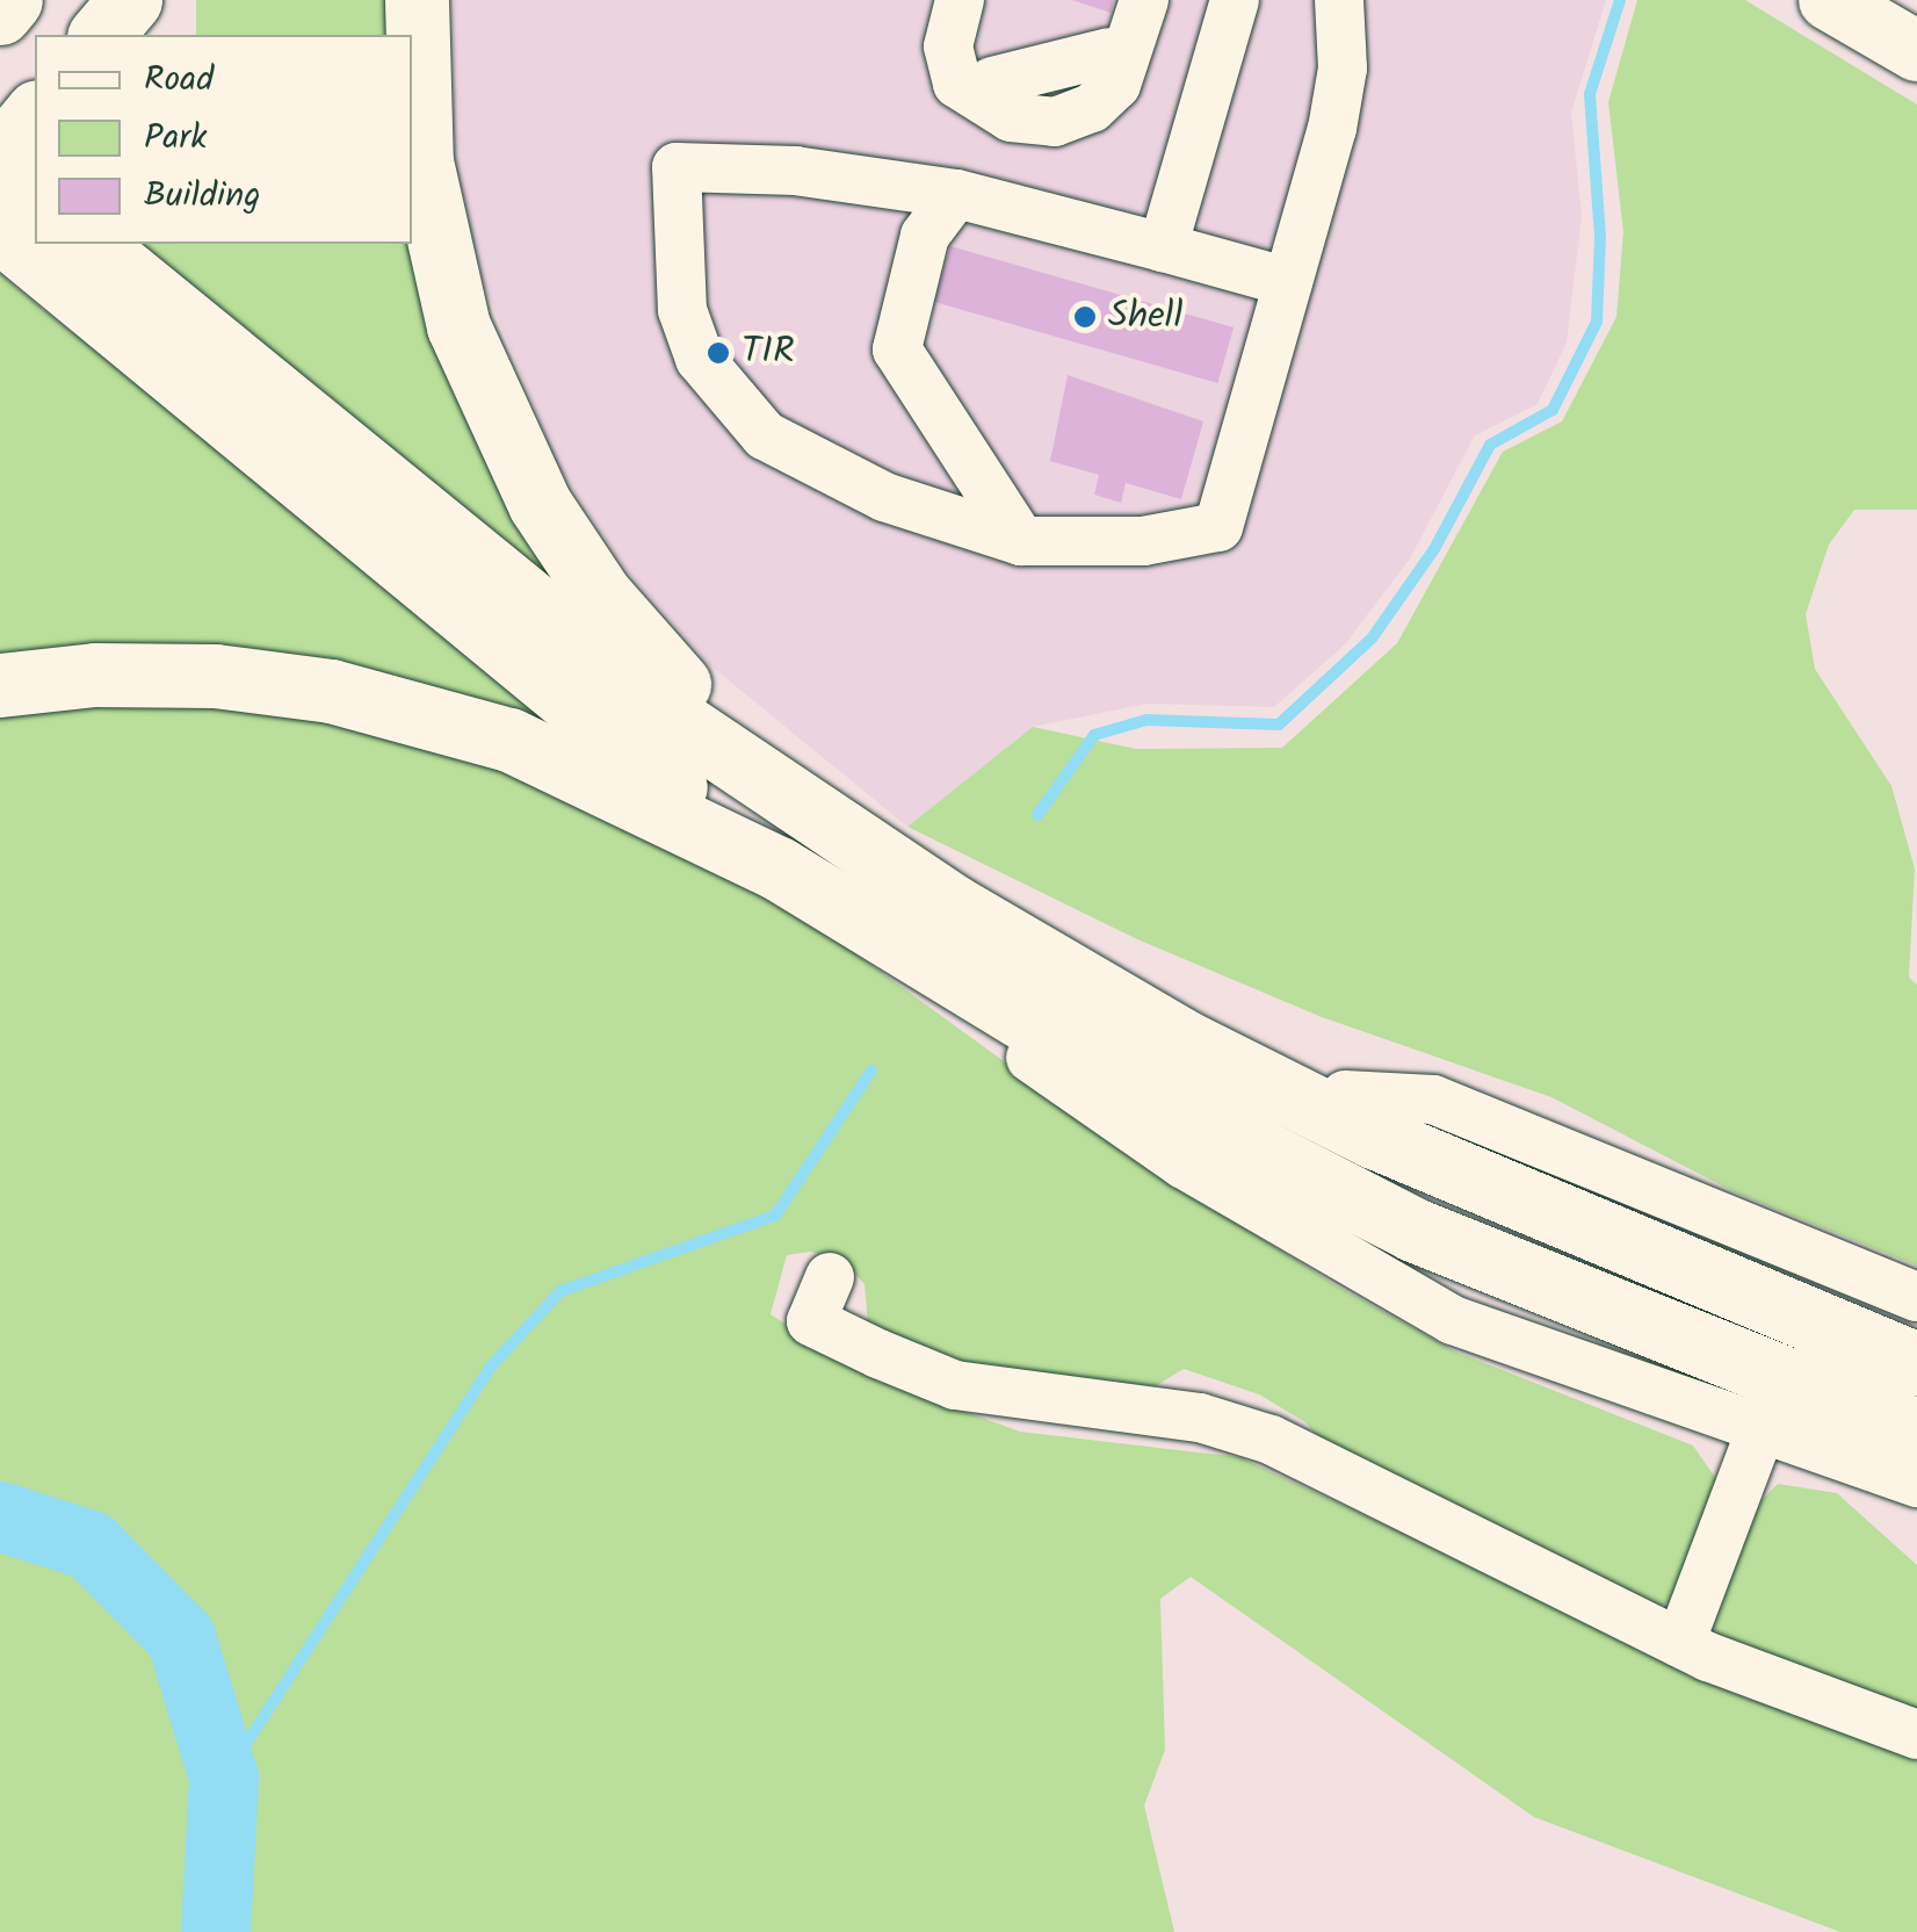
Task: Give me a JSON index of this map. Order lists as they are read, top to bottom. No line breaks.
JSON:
{"places":["Shell","TIR"],"legend":["Road","Park","Building"]}
